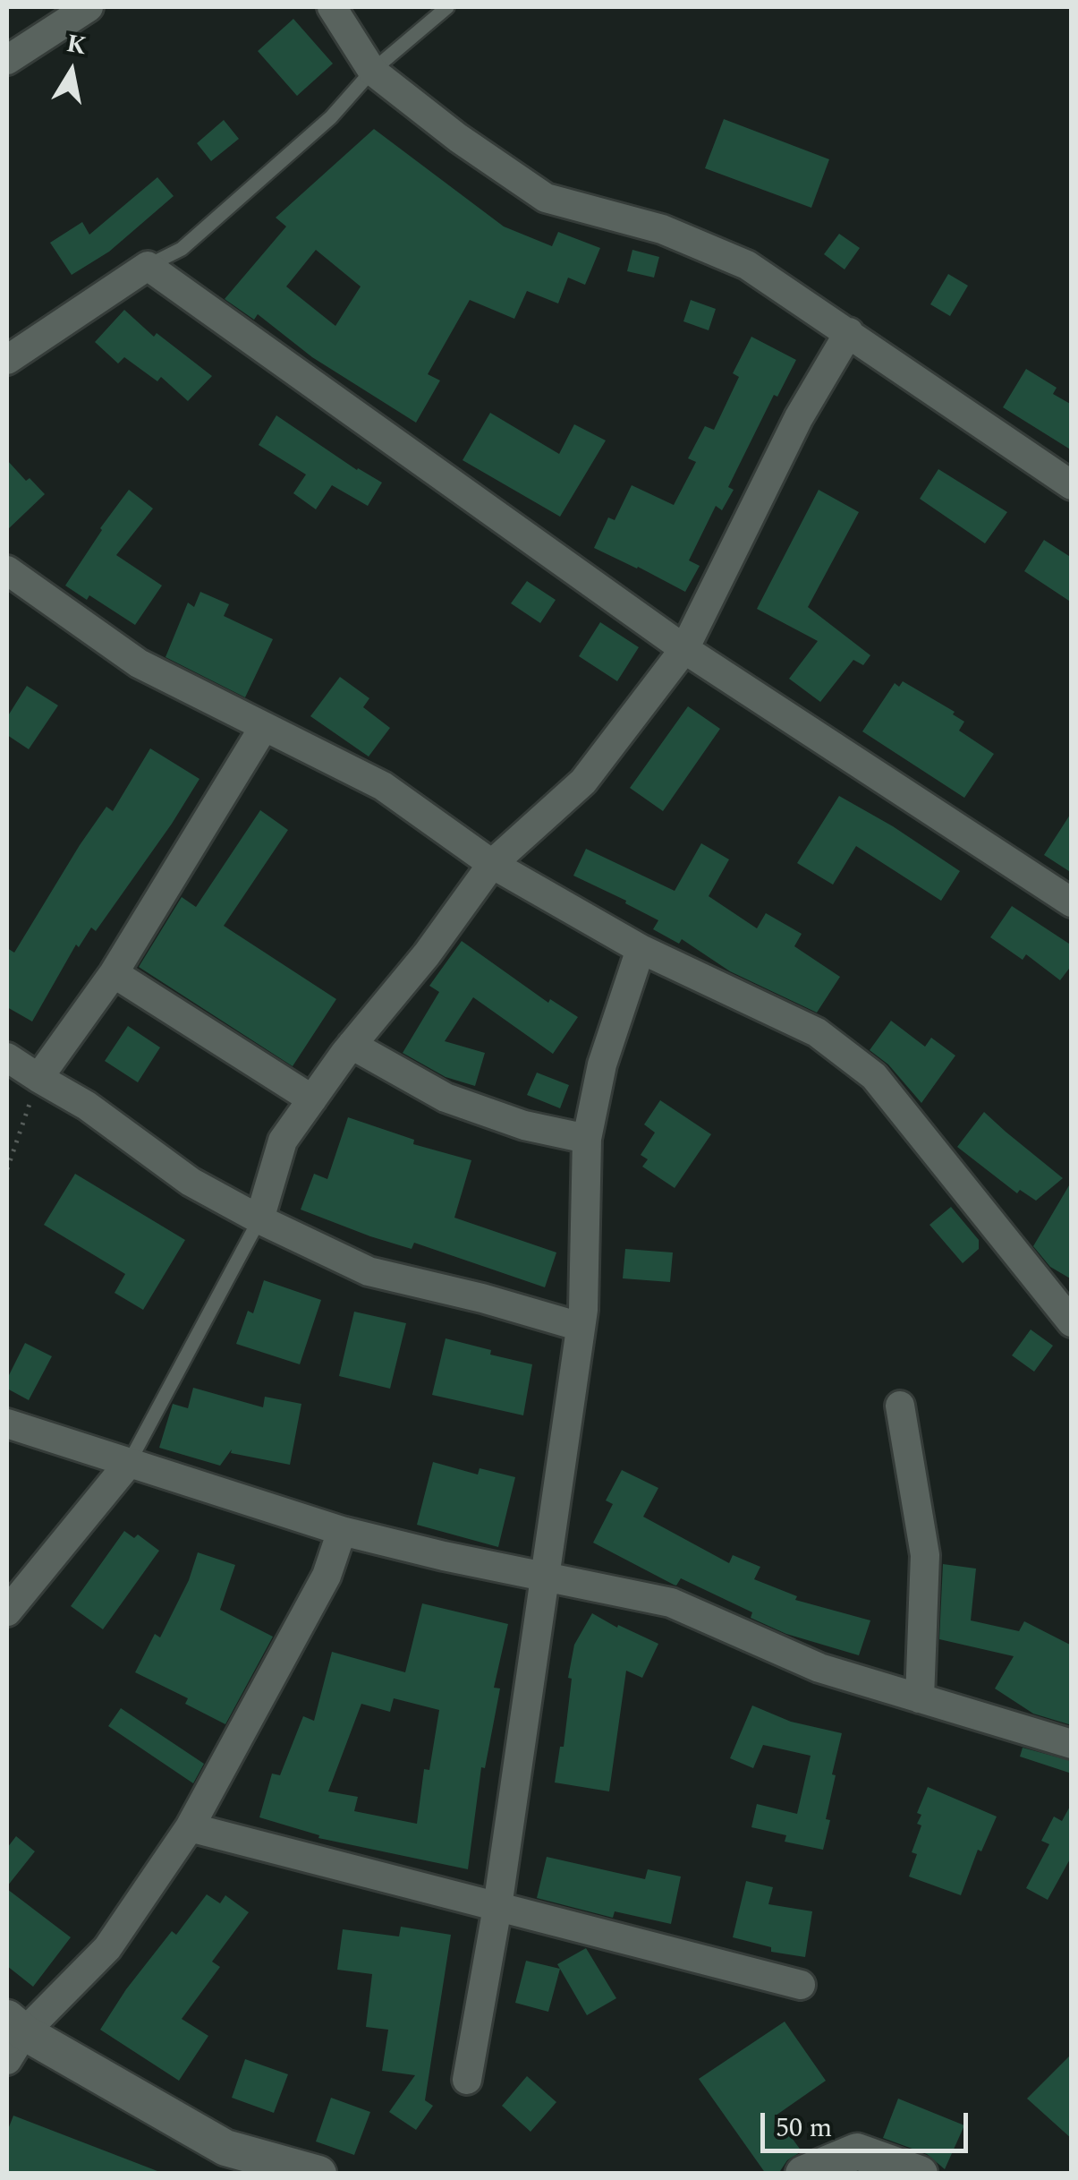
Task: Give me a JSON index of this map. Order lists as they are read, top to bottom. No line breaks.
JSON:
{"scale_bar":"50 m","north":"top"}
